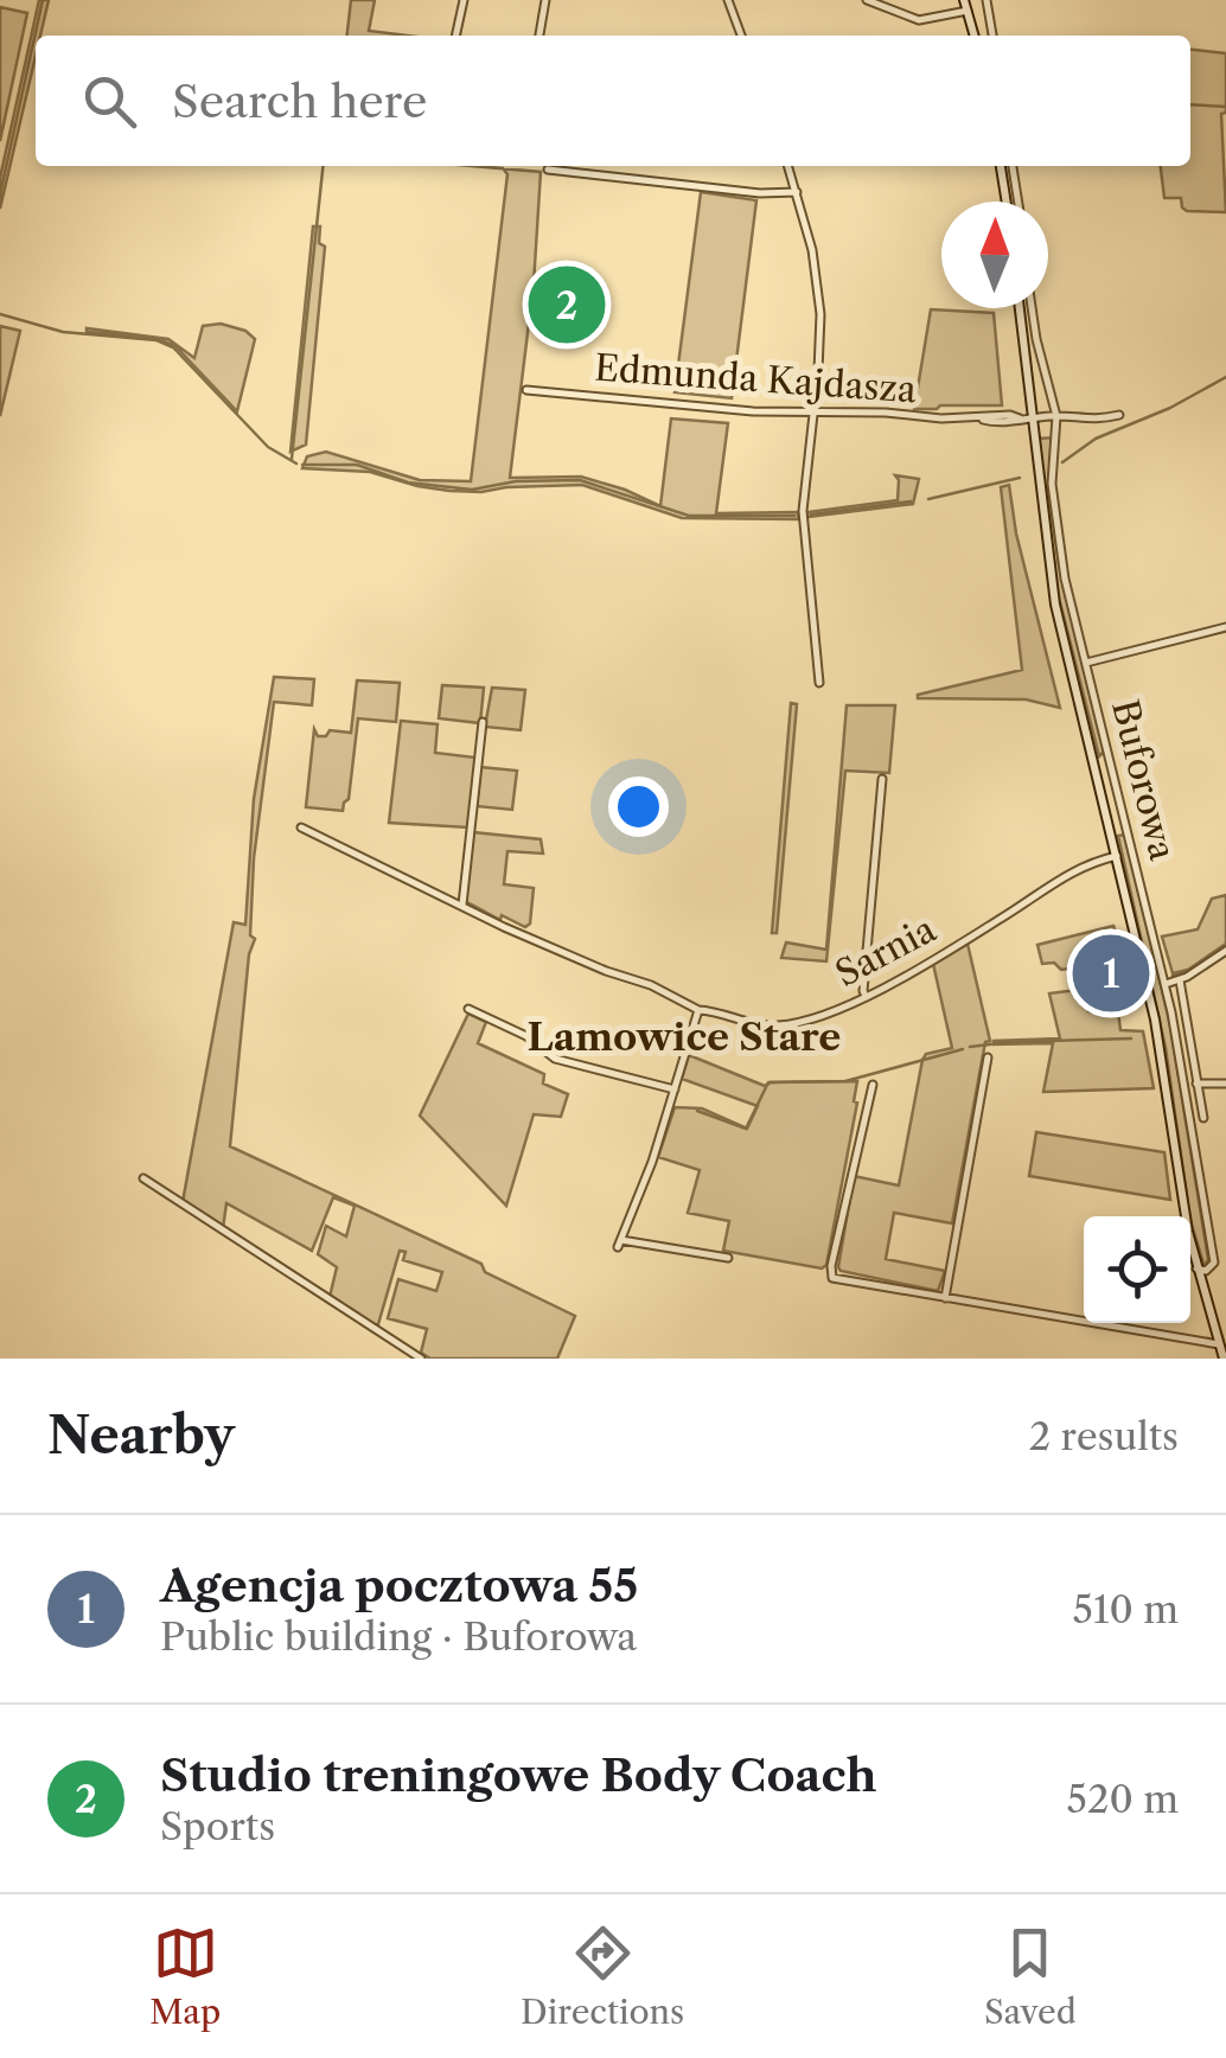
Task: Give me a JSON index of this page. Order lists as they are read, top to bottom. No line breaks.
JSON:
{"streets":{"main road":["Buforowa"],"street":["Edmunda Kajdasza","Sarnia"]},"crossings":[["Edmunda Kajdasza","Buforowa"],["Buforowa","Sarnia"]],"districts":["Lamowice Stare"],"north":"top","page":{"search":"Search here","pins":["2","1"],"heading":["Nearby","2 results"],"list":[{"mark":"1","name":"Agencja pocztowa 55","note":"Public building · Buforowa","value":"510 m"},{"mark":"2","name":"Studio treningowe Body Coach","note":"Sports","value":"520 m"}],"nav":["Map","Directions","Saved"]}}
